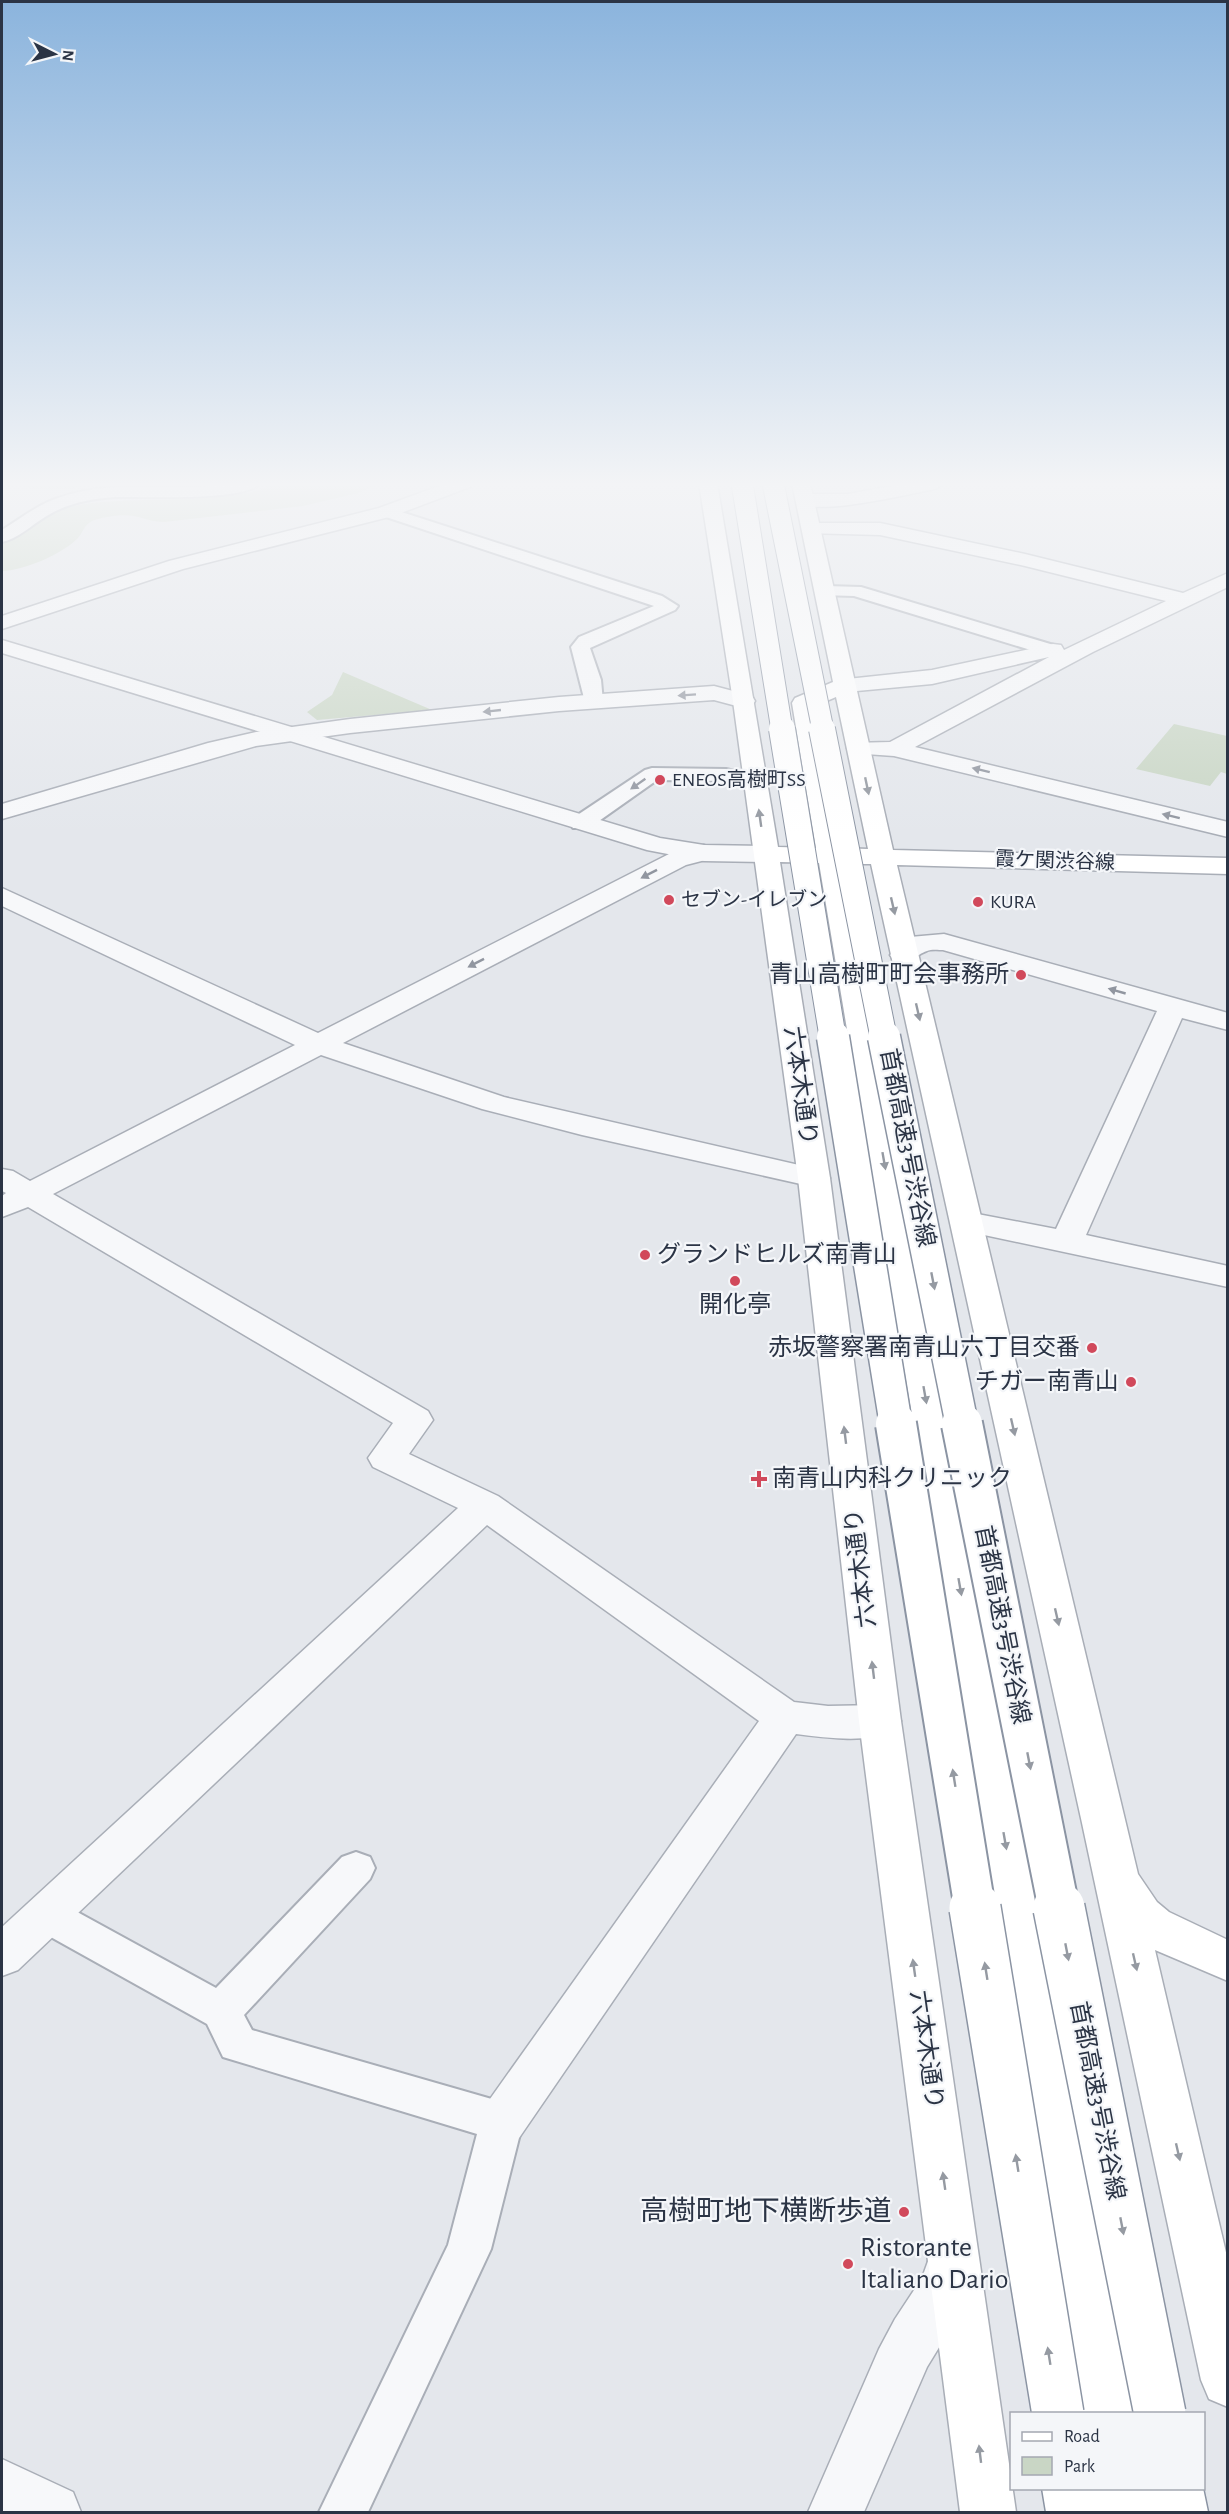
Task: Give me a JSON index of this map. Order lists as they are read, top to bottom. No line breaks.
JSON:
{"streets":{"main road":["霞ケ関渋谷線","六本木通り","首都高速3号渋谷線"]},"crossings":[["霞ケ関渋谷線","六本木通り"]],"places":{"other":["ENEOS高樹町SS","セブン-イレブン","KURA","青山高樹町町会事務所","グランドヒルズ南青山","開化亭","赤坂警察署南青山六丁目交番","チガー南青山","高樹町地下横断歩道","Ristorante Italiano Dario"],"health":["南青山内科クリニック"]},"legend":["Road","Park"],"north":"right"}
